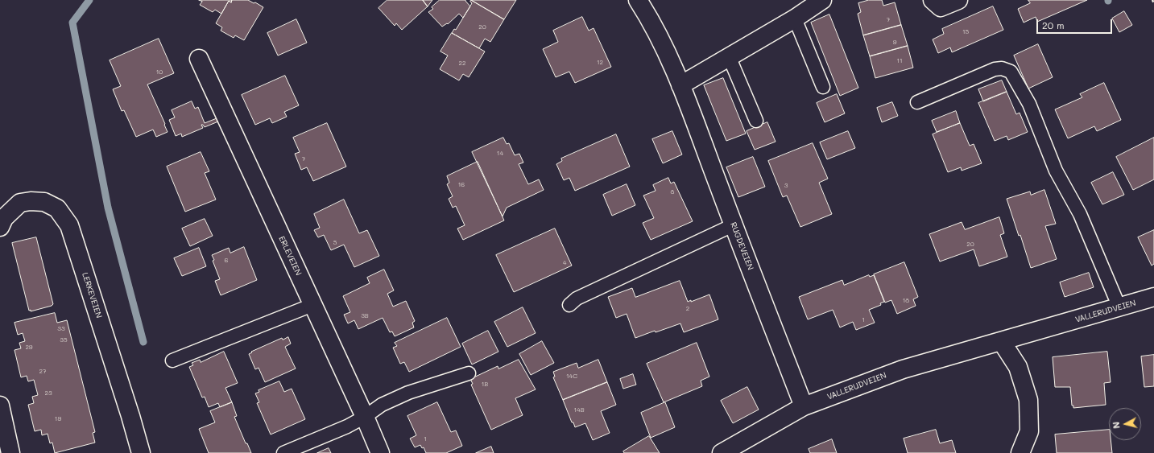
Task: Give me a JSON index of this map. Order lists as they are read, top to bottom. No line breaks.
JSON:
{"streets":{"street":["RUGDEVEIEN","ERLEVEIEN","LERKEVEIEN","VALLERUDVEIEN"]},"crossings":[["RUGDEVEIEN","VALLERUDVEIEN"]],"house_numbers":["7","20","15","9","11","12","22","10","14","7","16","3","8","5","20","6","4","18","2","3B","1","33","35","29","27","14C","1B","23","14B","19","1"],"scale_bar":"20 m","north":"left"}
